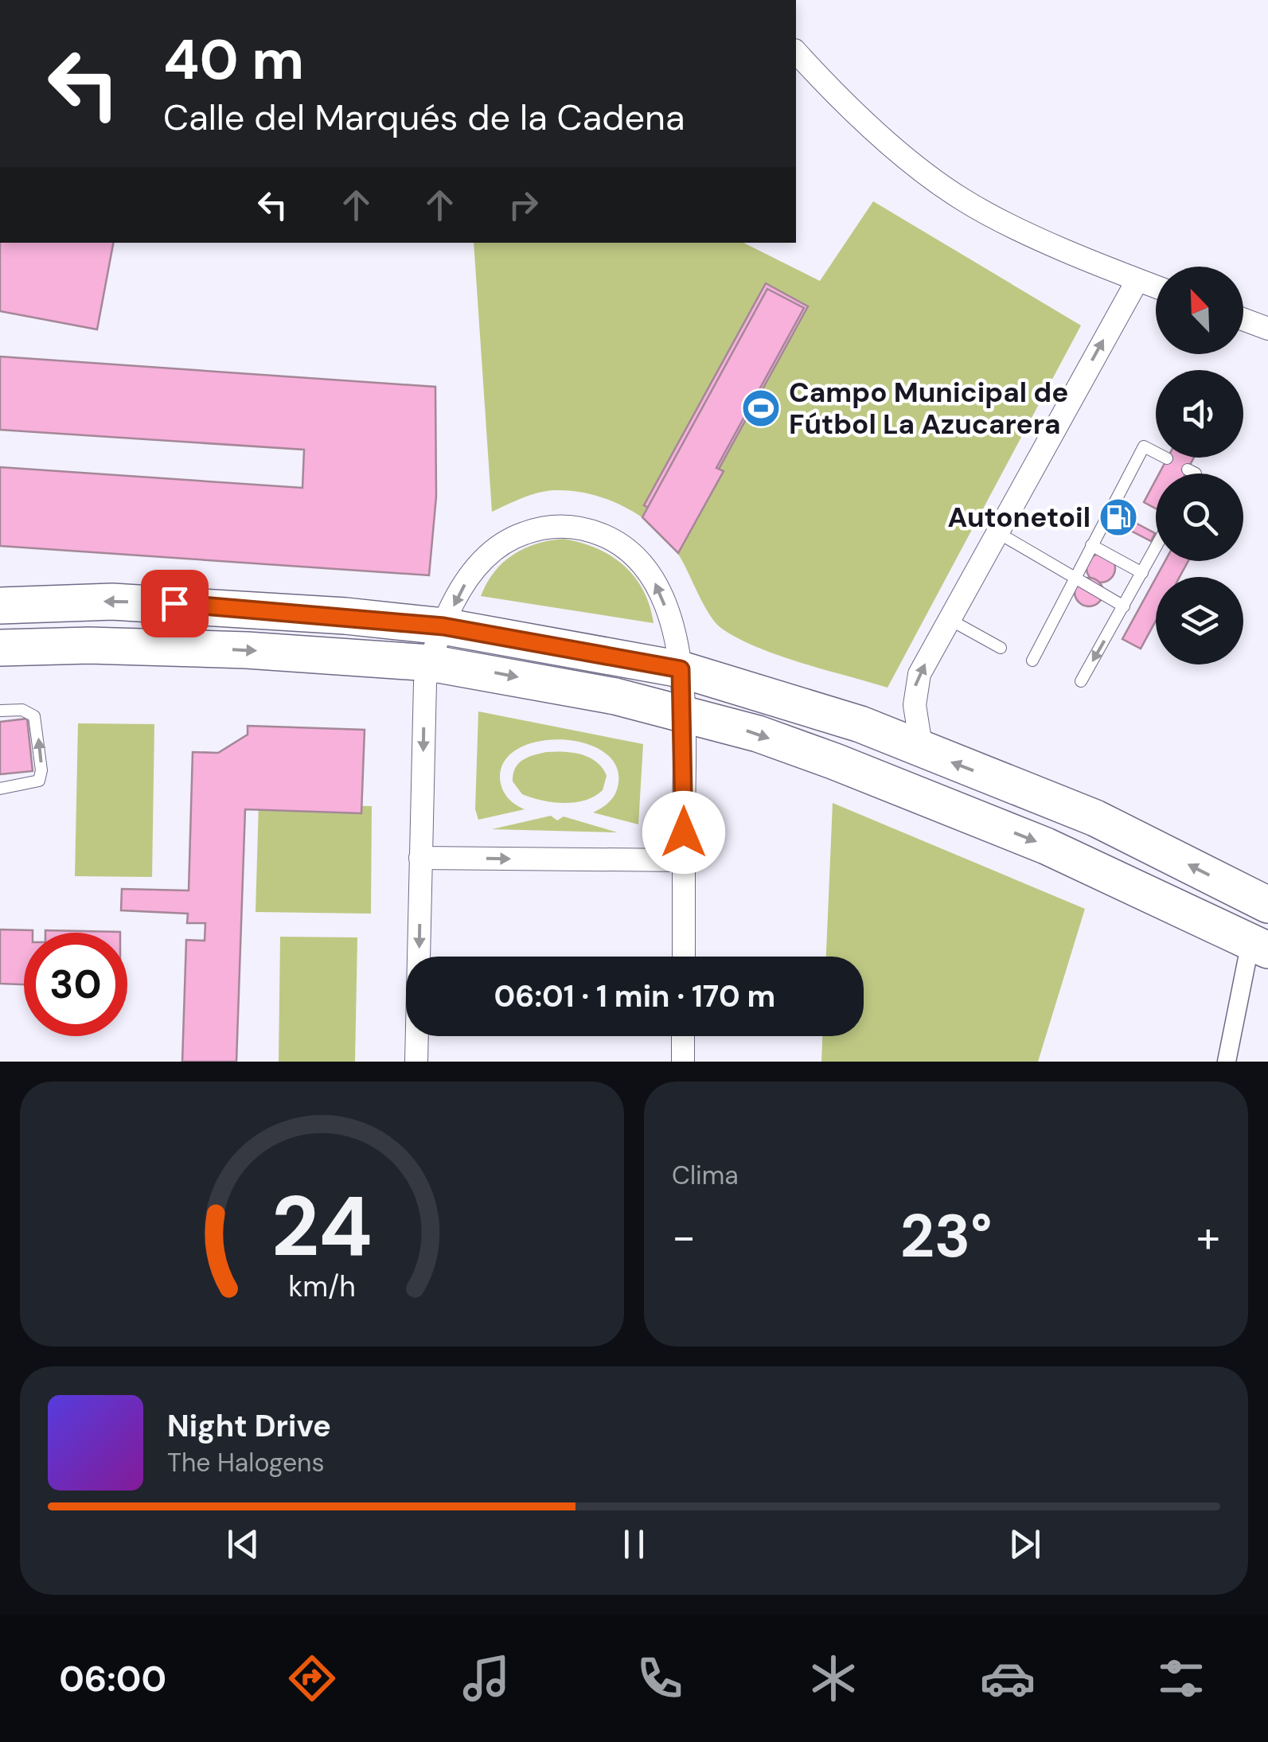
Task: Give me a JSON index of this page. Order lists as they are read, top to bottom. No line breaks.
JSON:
{"places":{"sports":["Campo Municipal de Fútbol La Azucarera"],"fuel station":["Autonetoil"]},"north":"top left","page":{"turn":["40 m","Calle del Marqués de la Cadena"],"limit":"30","trip":"06:01 · 1 min · 170 m","tile":"Clima","heat":["−","23°","+"],"song":["Night Drive","The Halogens"],"tabs":"06:00","gauge":["24","km/h"]}}
